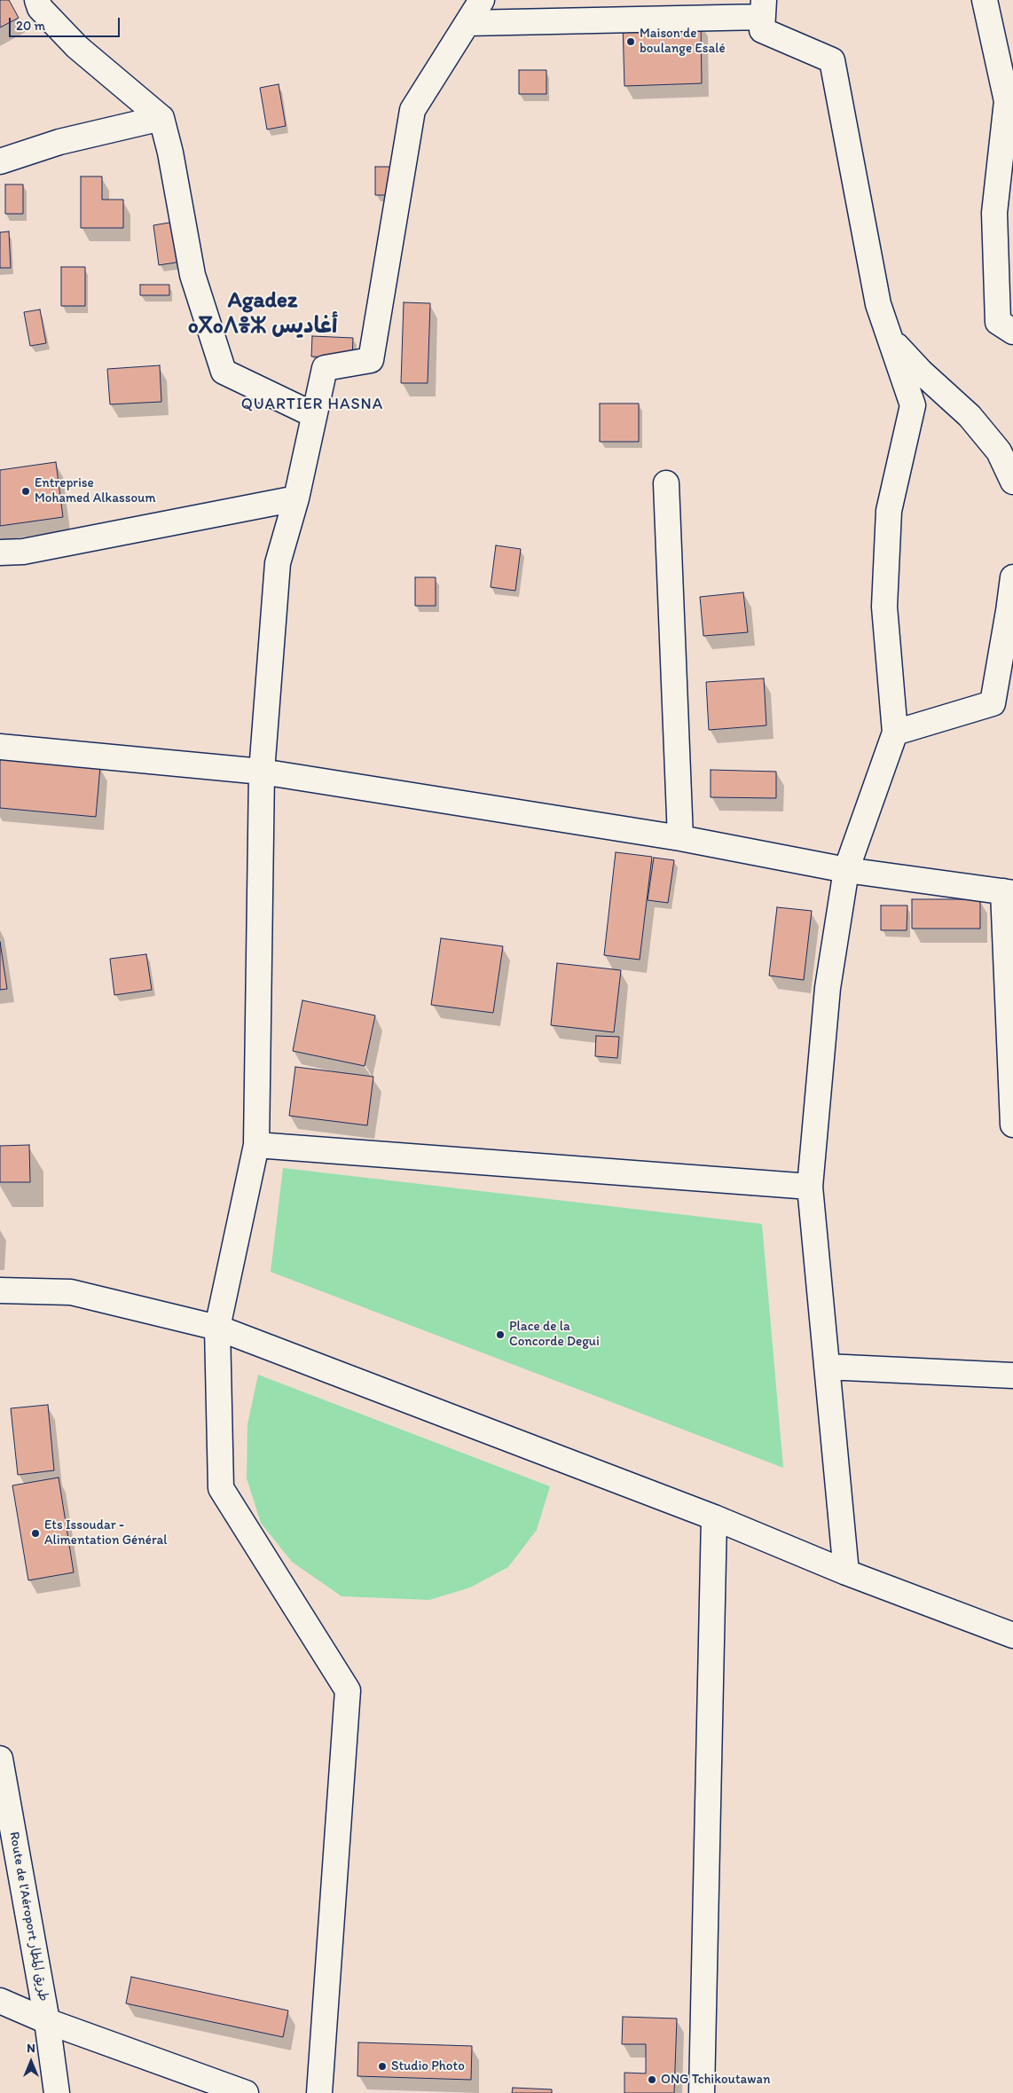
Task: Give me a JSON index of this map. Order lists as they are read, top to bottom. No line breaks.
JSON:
{"streets":{"street":["Route de l'Aéroport طريق المطار"]},"districts":["Agadez ⴰⴳⴰⴷⴻⵣ أغاديس","QUARTIER HASNA"],"places":["Maison de boulange Esalé","Entreprise Mohamed Alkassoum","Place de la Concorde Degui","Ets Issoudar - Alimentation Général","Studio Photo","ONG Tchikoutawan"],"scale_bar":"20 m","north":"top"}
